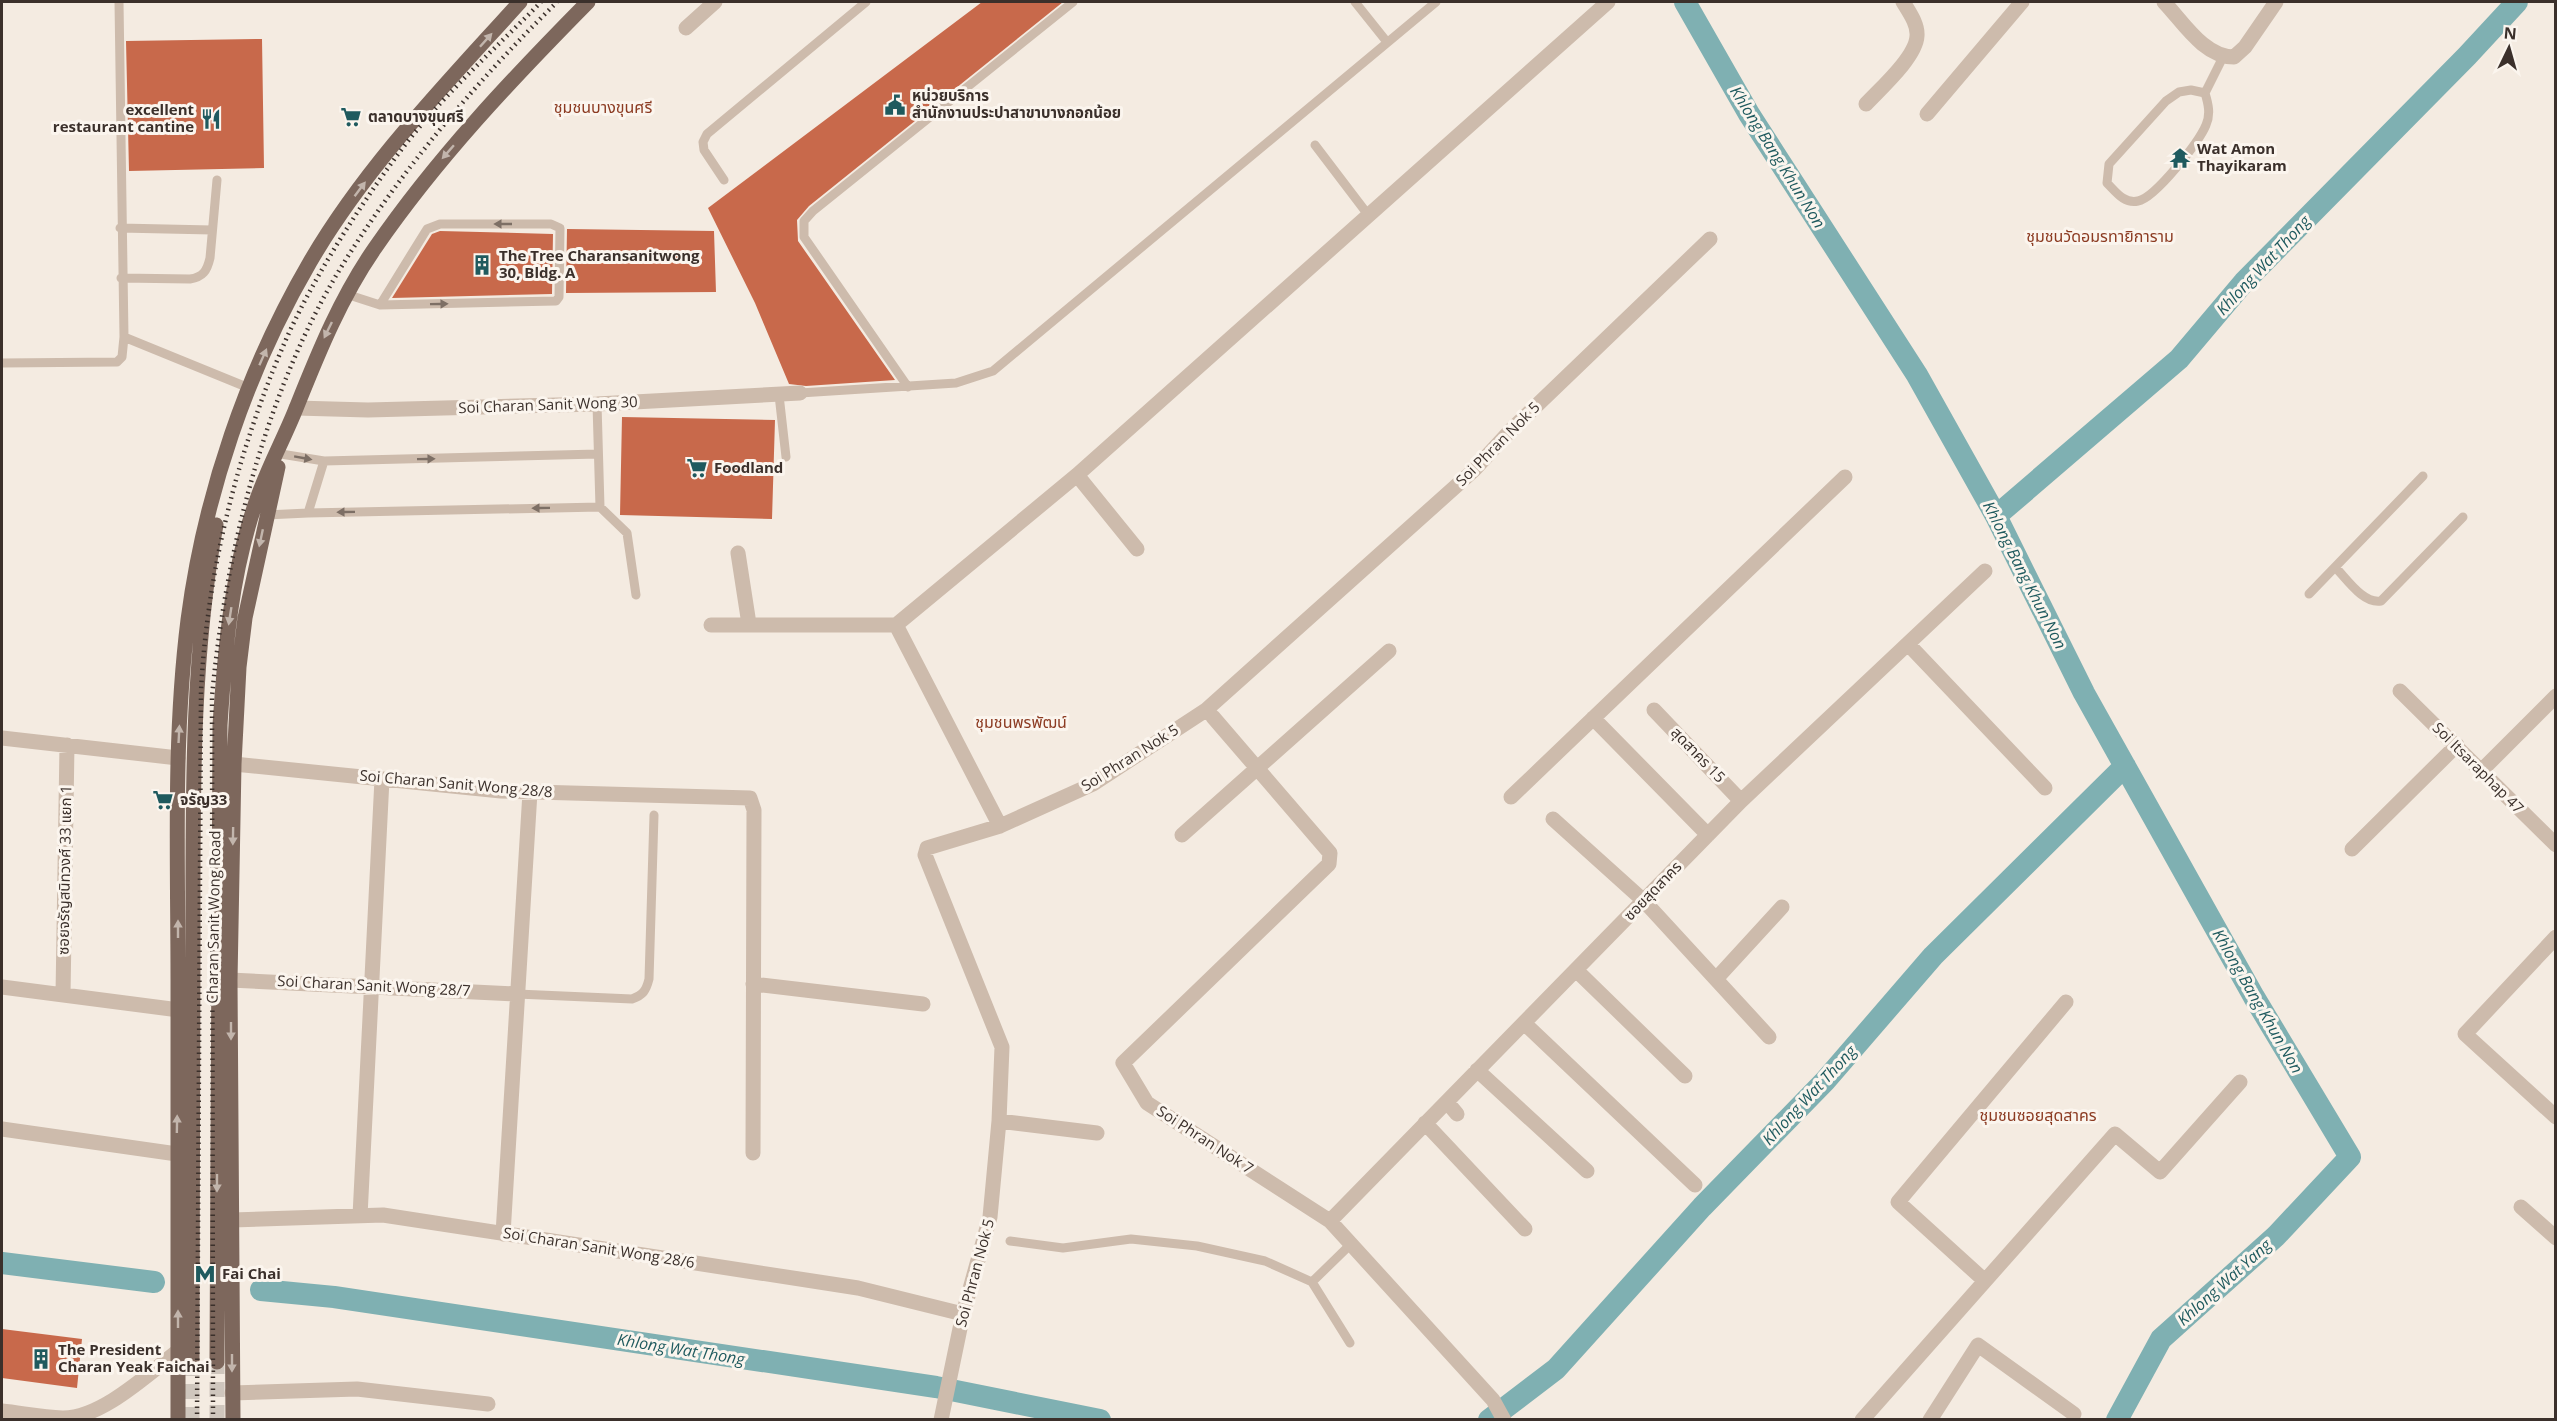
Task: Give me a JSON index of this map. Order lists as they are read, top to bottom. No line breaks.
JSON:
{"streets":{"main road":["Charan Sanit Wong Road"],"street":["Soi Charan Sanit Wong 30","Soi Phran Nok 5","สุดสาคร 15","Soi Itsaraphap 47","Soi Charan Sanit Wong 28/8","ซอยจรัญสนิทวงศ์ 33 แยก 1","ซอยสุดสาคร","Soi Charan Sanit Wong 28/7","Soi Phran Nok 7","Soi Charan Sanit Wong 28/6"]},"crossings":[["Soi Charan Sanit Wong 30","Charan Sanit Wong Road"],["Soi Phran Nok 5","Soi Charan Sanit Wong 28/6"],["สุดสาคร 15","ซอยสุดสาคร"],["Soi Charan Sanit Wong 28/8","Charan Sanit Wong Road"],["ซอยสุดสาคร","Soi Phran Nok 7"],["Charan Sanit Wong Road","Soi Charan Sanit Wong 28/7"],["Charan Sanit Wong Road","Soi Charan Sanit Wong 28/6"]],"districts":["ชุมชนบางขุนศรี","ชุมชนวัดอมรทายิการาม","ชุมชนพรพัฒน์","ชุมชนซอยสุดสาคร"],"water":["Khlong Bang Khun Non","Khlong Wat Thong","Khlong Wat Yang"],"places":{"public building":["หน่วยบริการ สำนักงานประปาสาขาบางกอกน้อย"],"supermarket":["ตลาดบางขุนศรี","Foodland","จรัญ33"],"restaurant":["excellent restaurant cantine"],"temple":["Wat Amon Thayikaram"],"building":["The Tree Charansanitwong 30, Bldg. A","The President Charan Yeak Faichai"],"metro station":["Fai Chai"]},"north":"top"}
